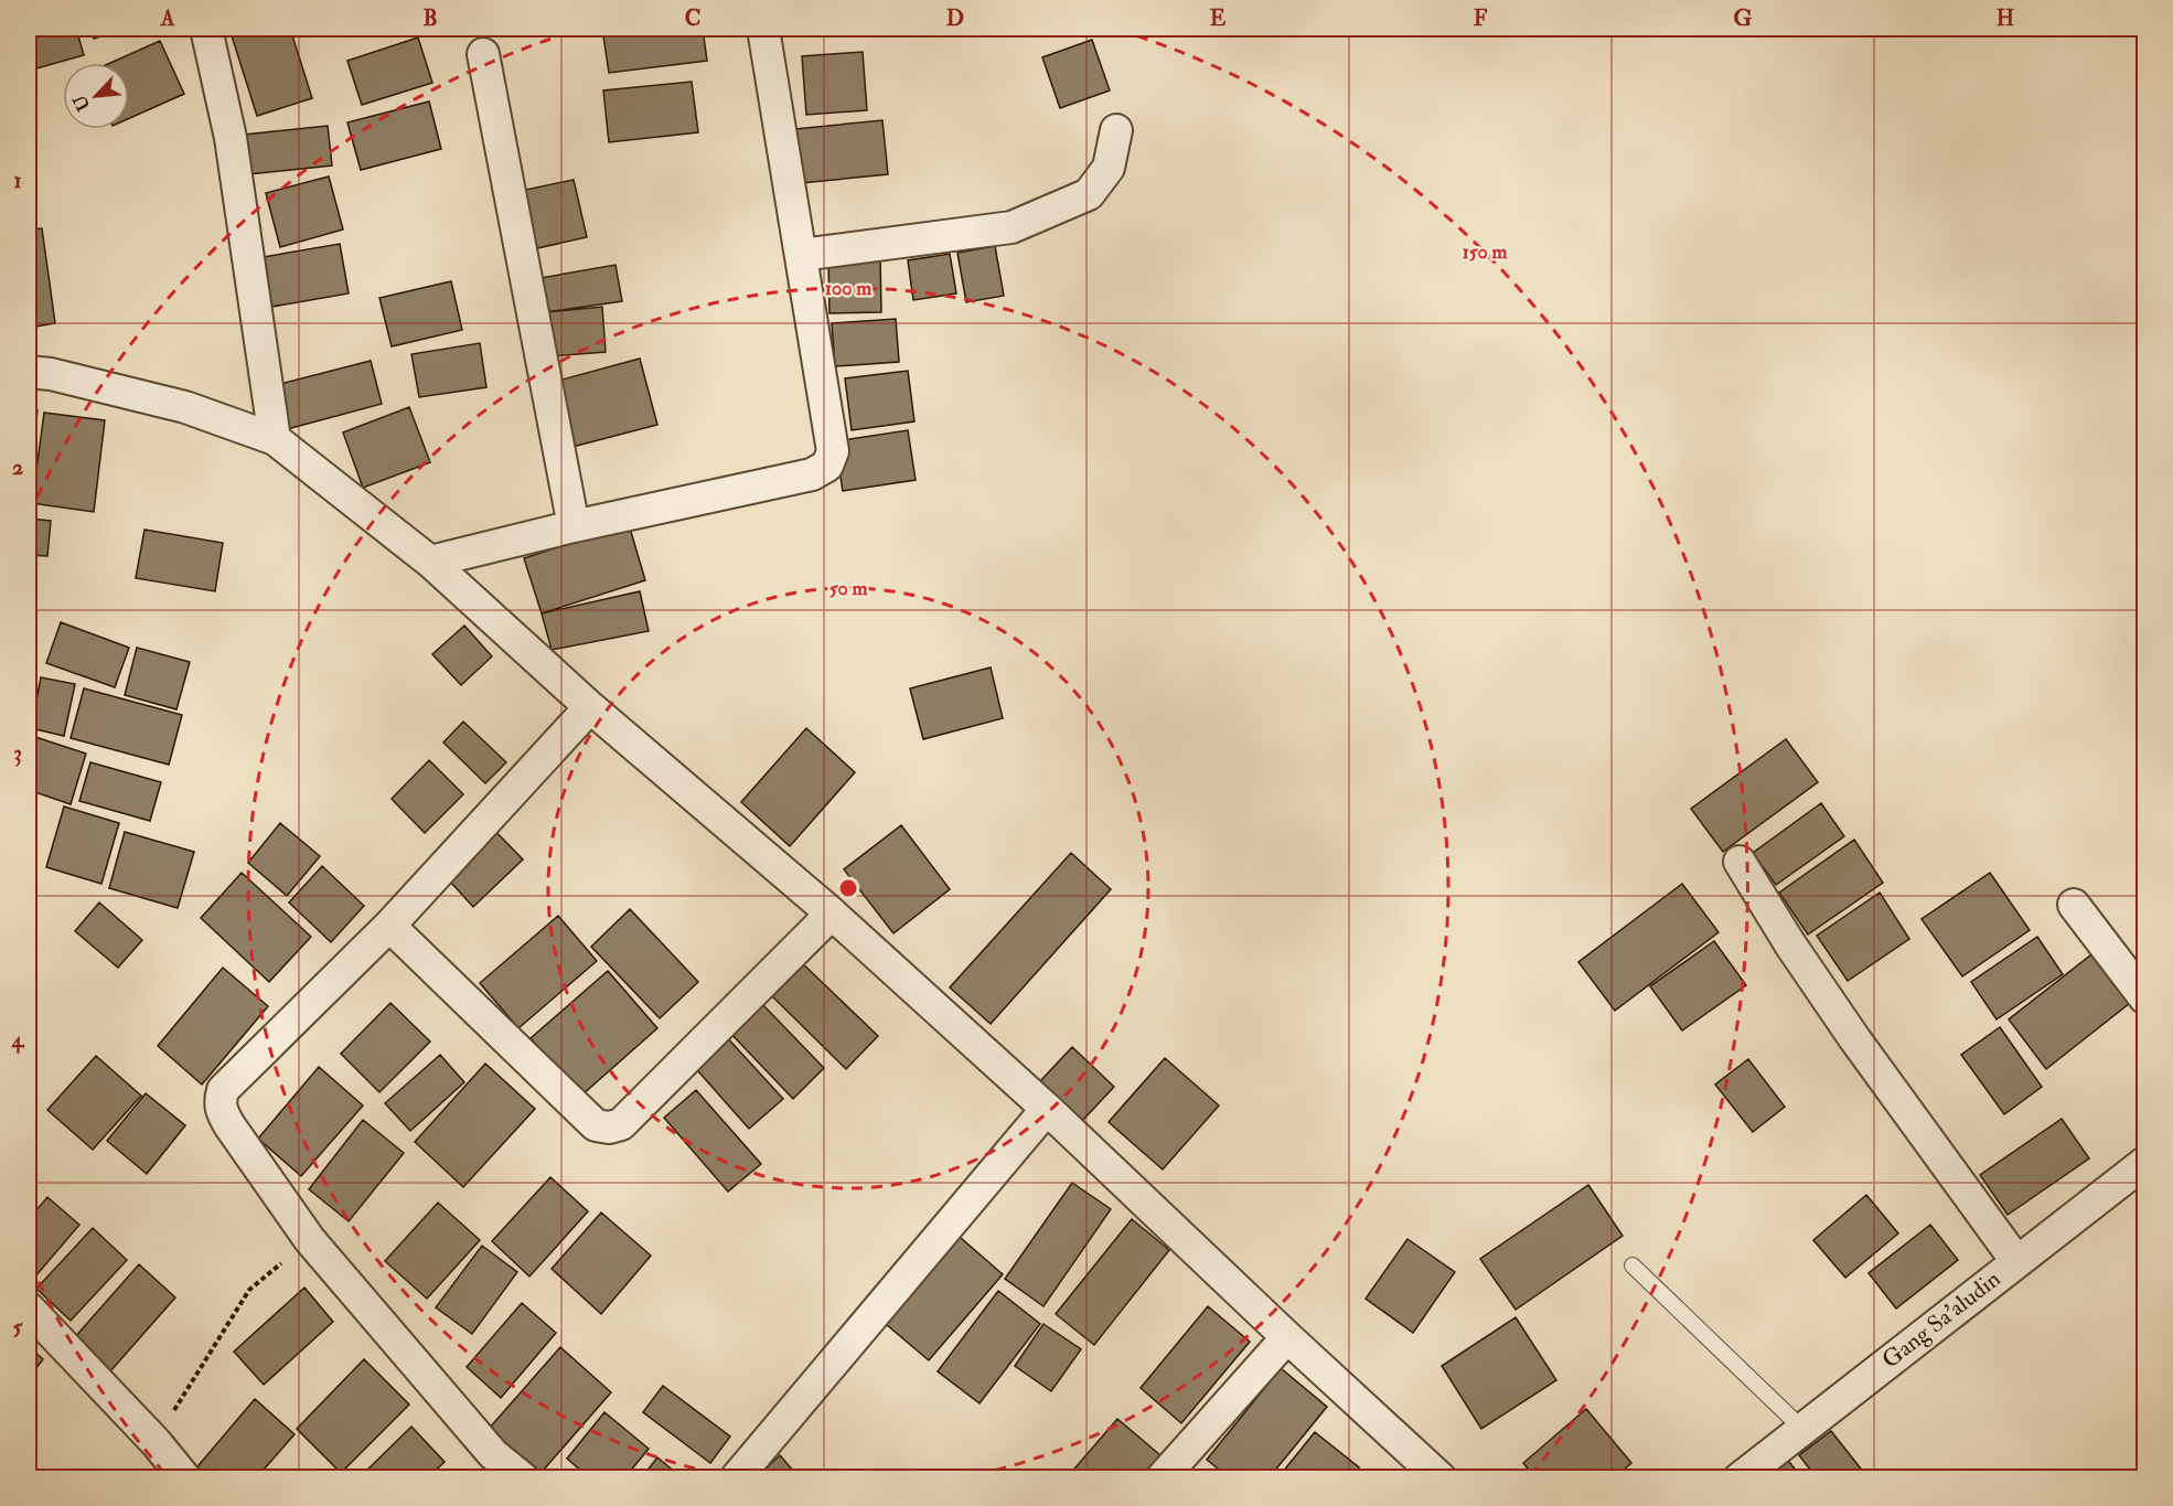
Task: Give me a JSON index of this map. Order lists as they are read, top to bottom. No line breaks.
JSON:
{"streets":{"street":["Gang Sa'aludin"]},"north":"bottom left","grid":{"columns":["A","B","C","D","E","F","G","H"],"rows":["1","2","3","4","5"]},"rings":["150 m","100 m","50 m"]}
